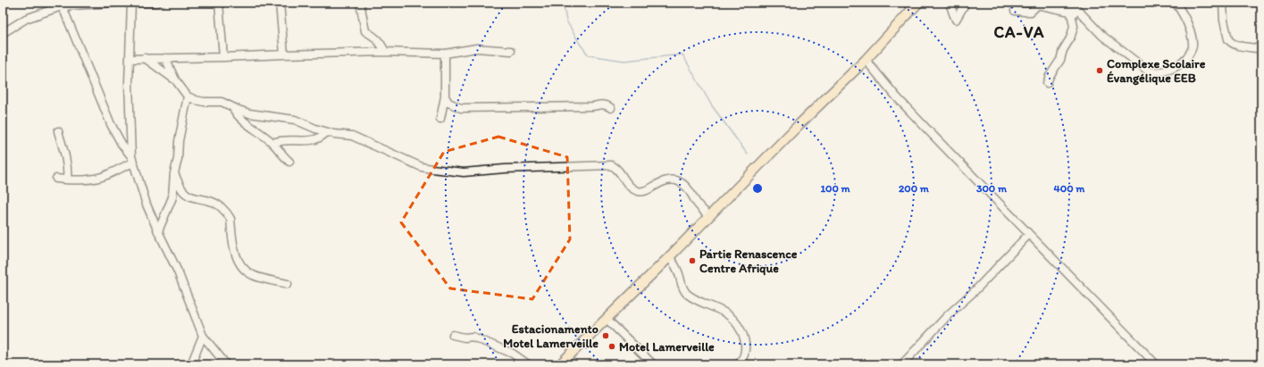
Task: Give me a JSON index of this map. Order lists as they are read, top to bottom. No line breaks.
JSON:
{"districts":["CA-VA"],"places":["Complexe Scolaire Évangélique EEB","Partie Renascence Centre Afrique","Estacionamento Motel Lamerveille","Motel Lamerveille"],"rings":["100 m","200 m","300 m","400 m"]}
